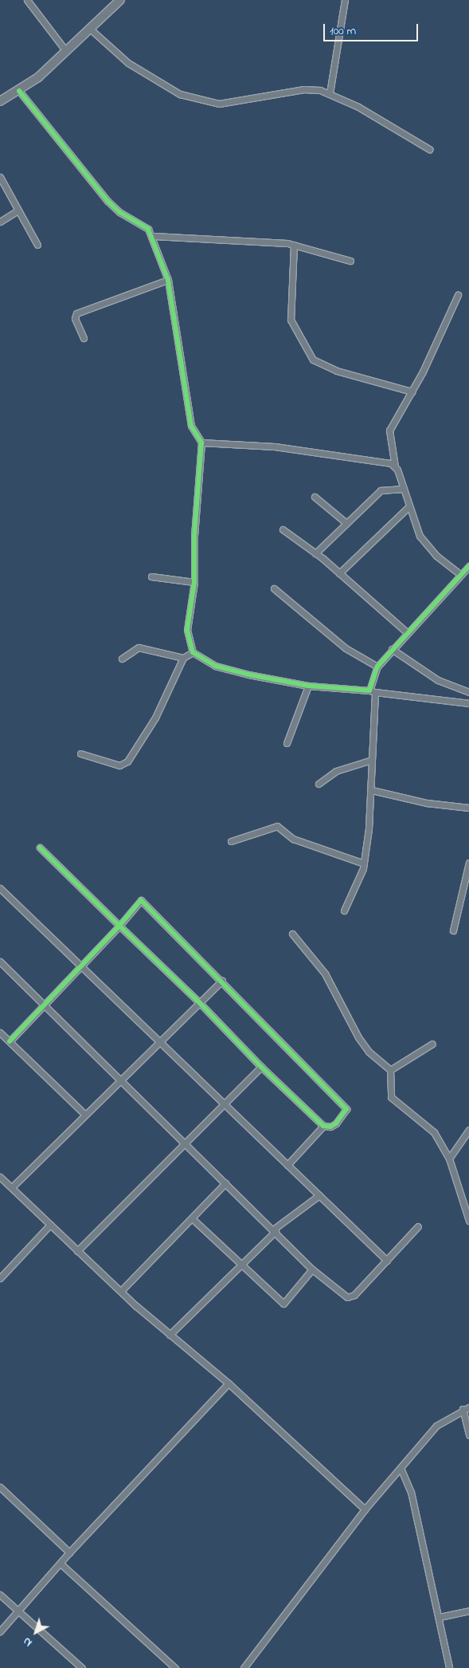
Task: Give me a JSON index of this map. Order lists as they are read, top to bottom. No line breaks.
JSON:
{"scale_bar":"100 m","north":"bottom left"}
